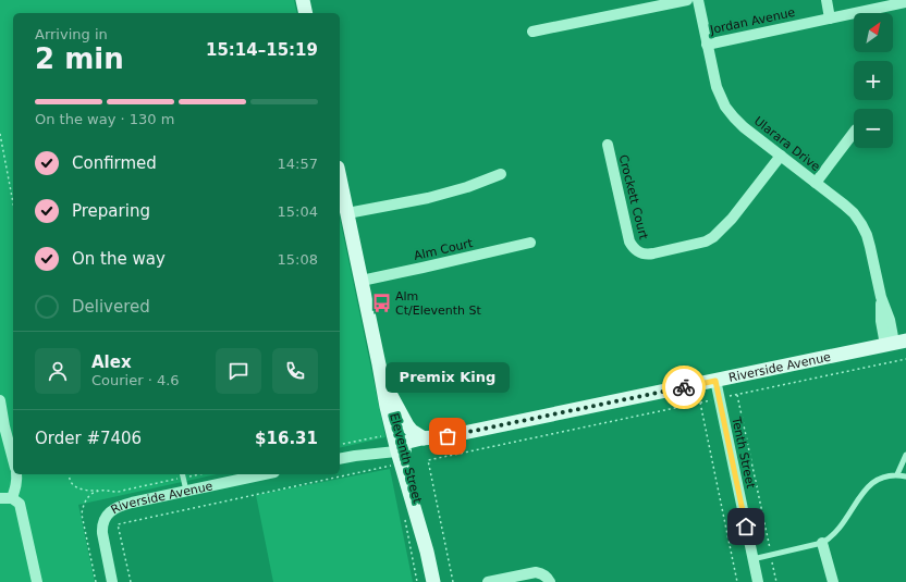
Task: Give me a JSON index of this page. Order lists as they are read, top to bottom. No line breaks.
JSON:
{"streets":{"main road":["Riverside Avenue","Eleventh Street"],"street":["Jordan Avenue","Ularara Drive","Crockett Court","Alm Court","Tenth Street"]},"crossings":[["Jordan Avenue","Ularara Drive"],["Ularara Drive","Crockett Court"],["Ularara Drive","Riverside Avenue"],["Alm Court","Eleventh Street"],["Riverside Avenue","Tenth Street"],["Riverside Avenue","Eleventh Street"]],"places":{"bus stop":["Alm Ct/Eleventh St"],"other":["Premix King"]},"north":"top right","page":{"map_buttons":["+","−"],"heading":["2 min","Arriving in","15:14–15:19"],"panel":["Alex","Courier · 4.6","Order #7406","$16.31"],"bar":"On the way · 130 m","list":[["Confirmed","14:57"],["Preparing","15:04"],["On the way","15:08"],"Delivered"],"bubble":"Premix King"}}
